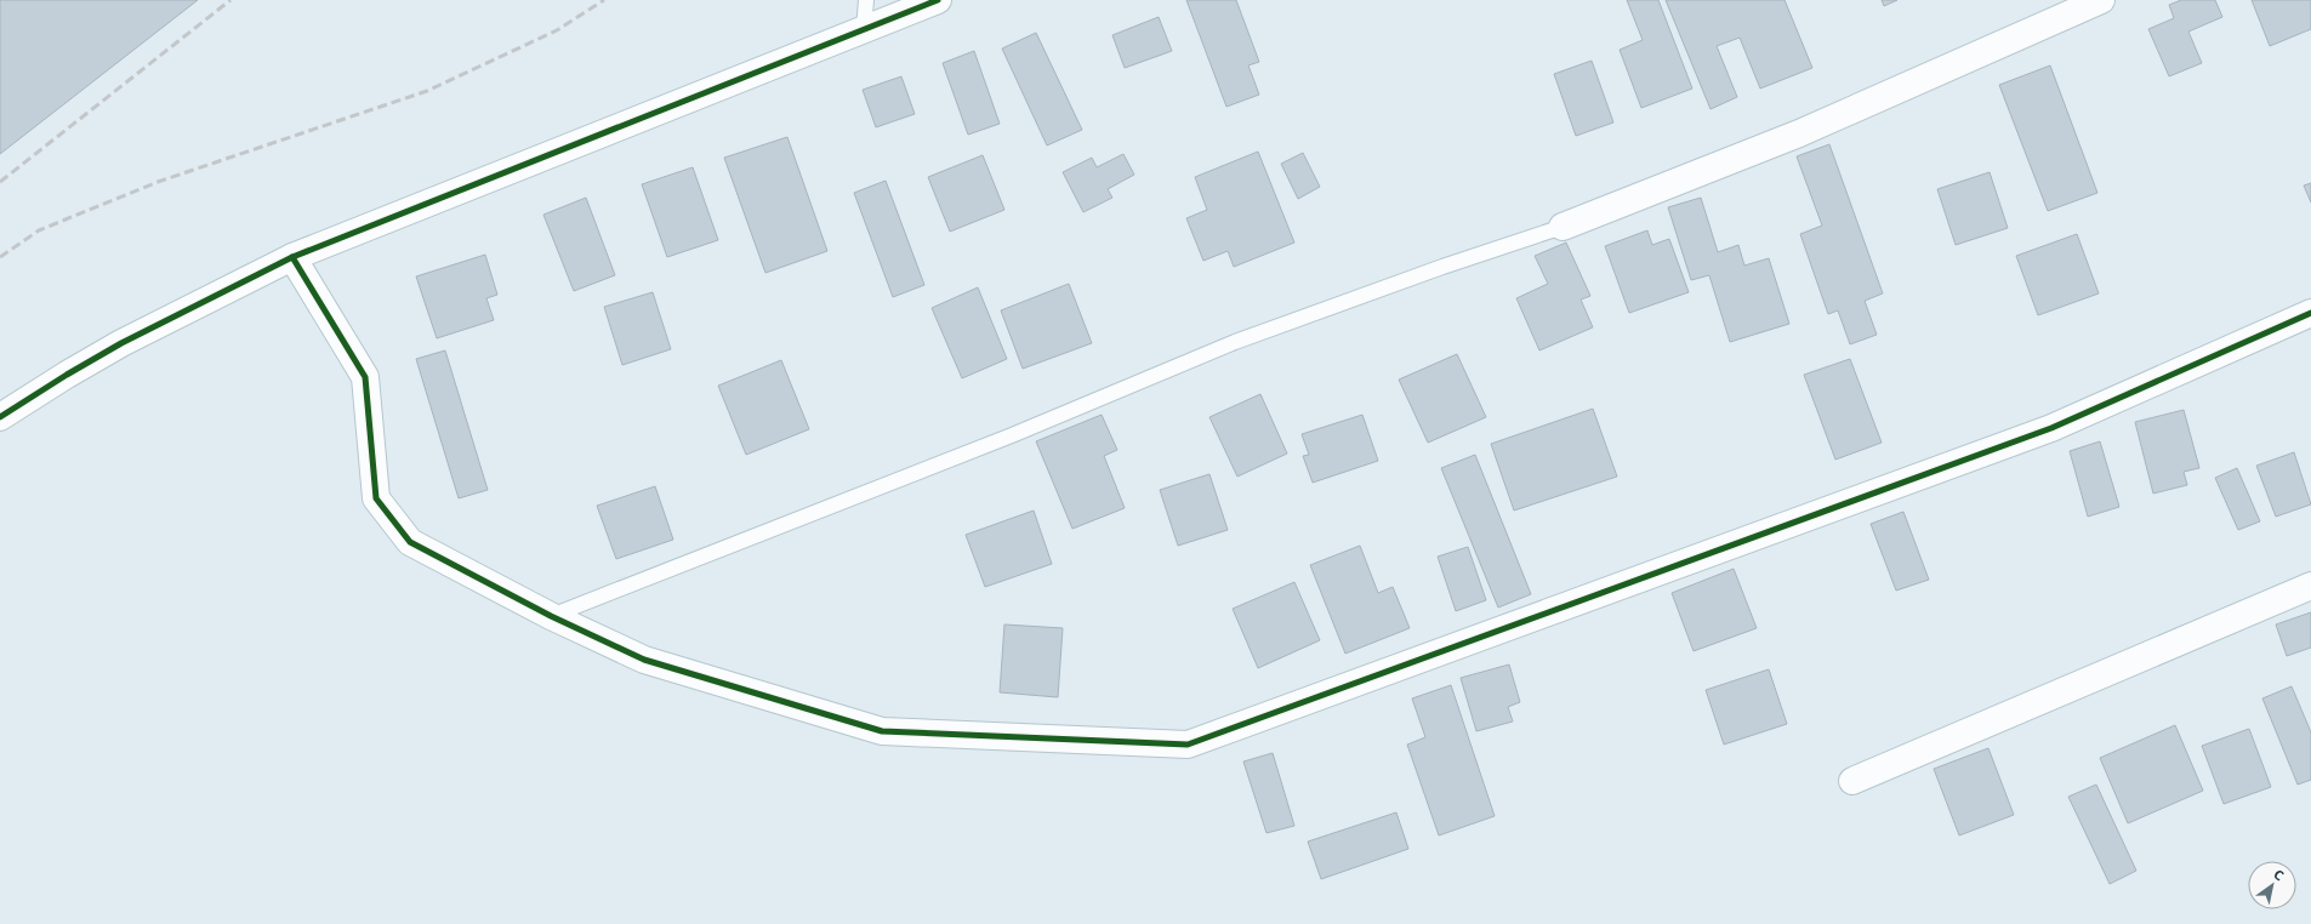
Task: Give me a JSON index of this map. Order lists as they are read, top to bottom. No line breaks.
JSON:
{"north":"top right"}
